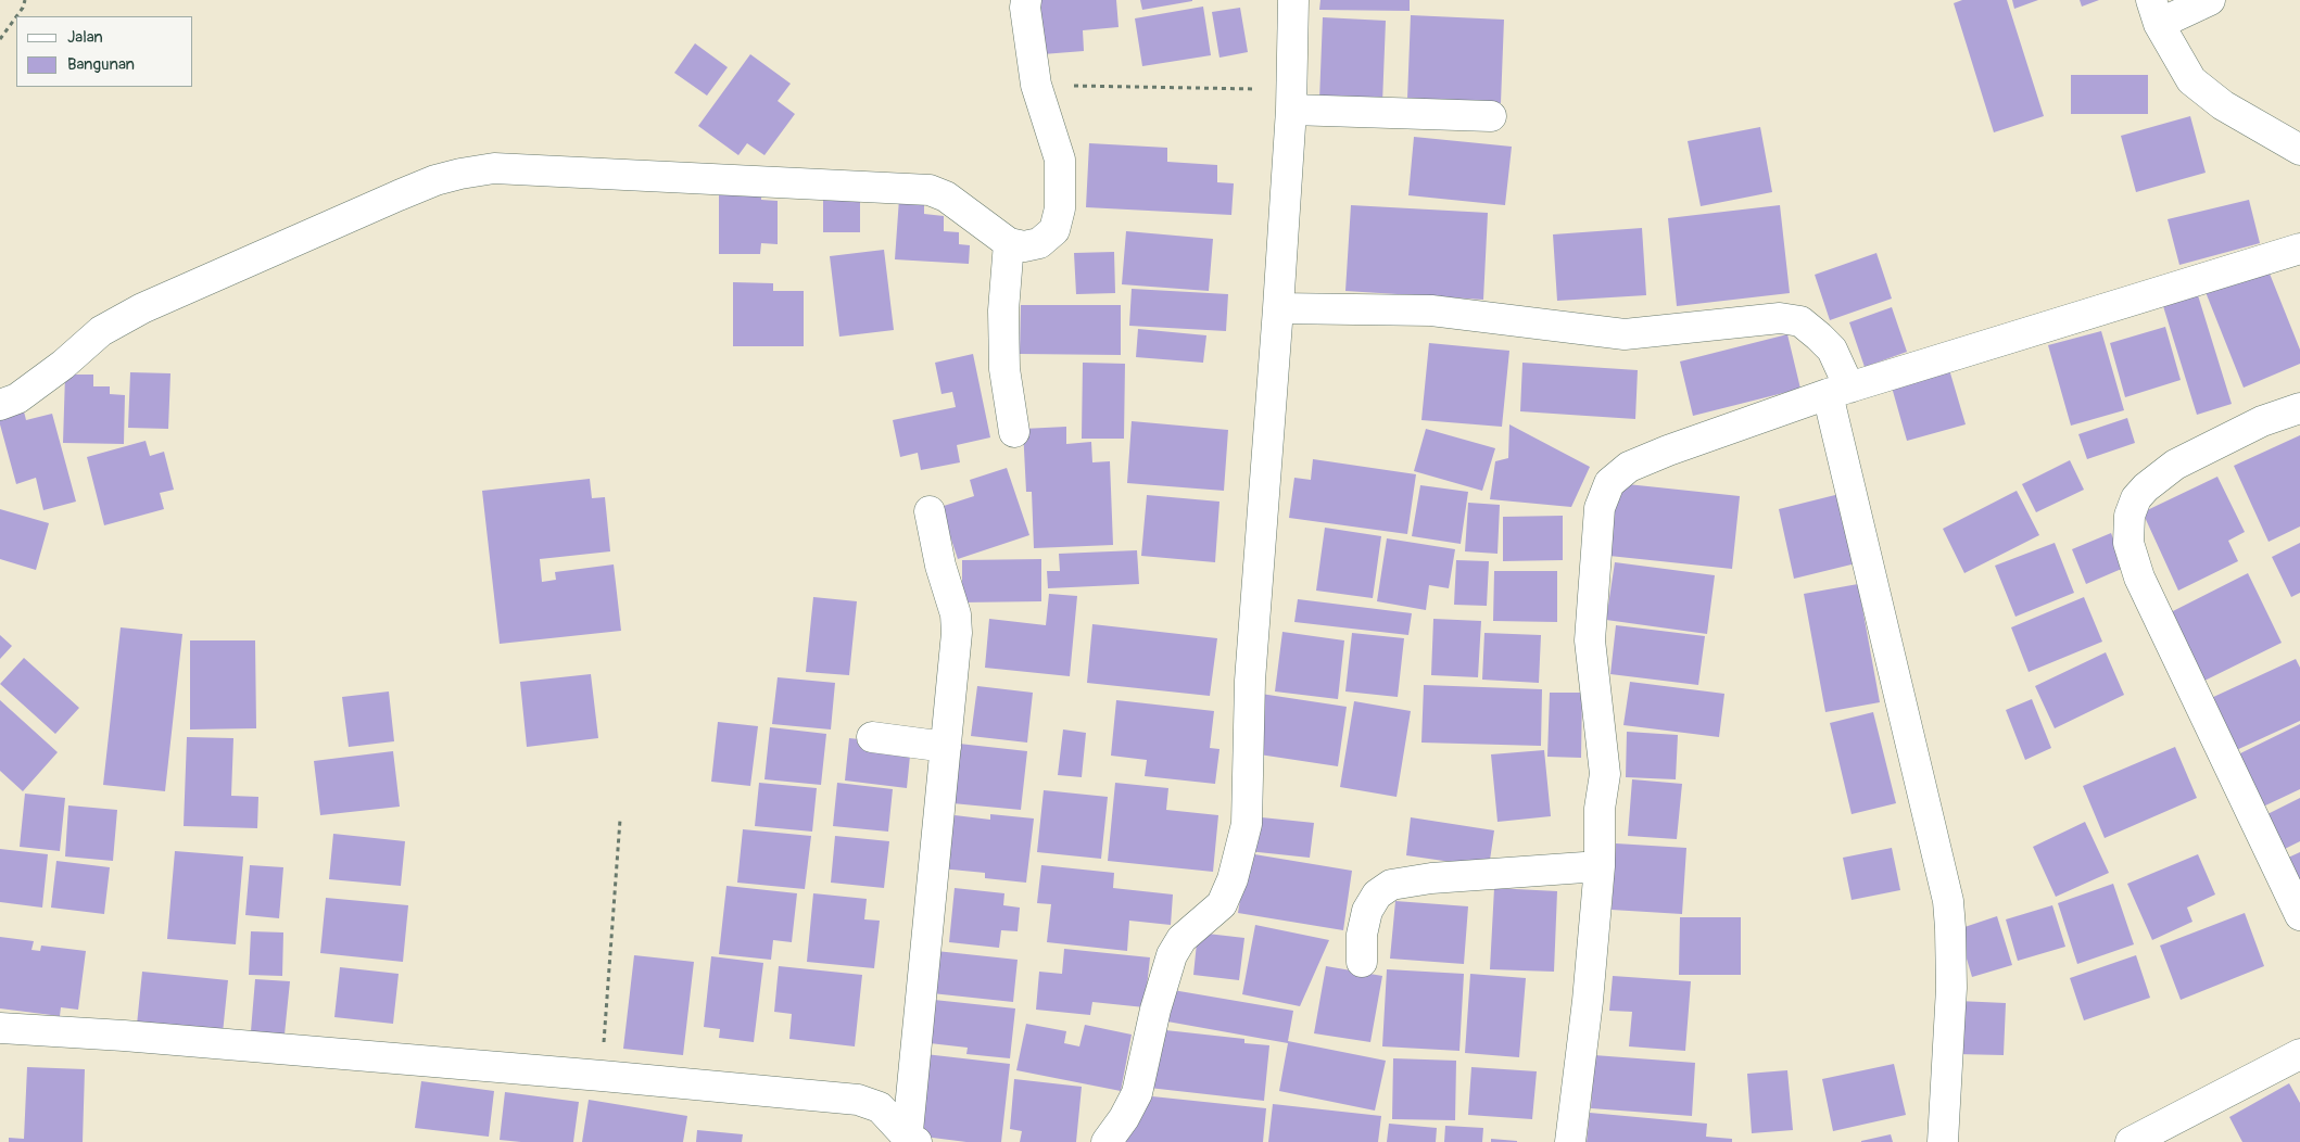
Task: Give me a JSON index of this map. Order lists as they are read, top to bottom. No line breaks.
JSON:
{"legend":["Jalan","Bangunan"]}
